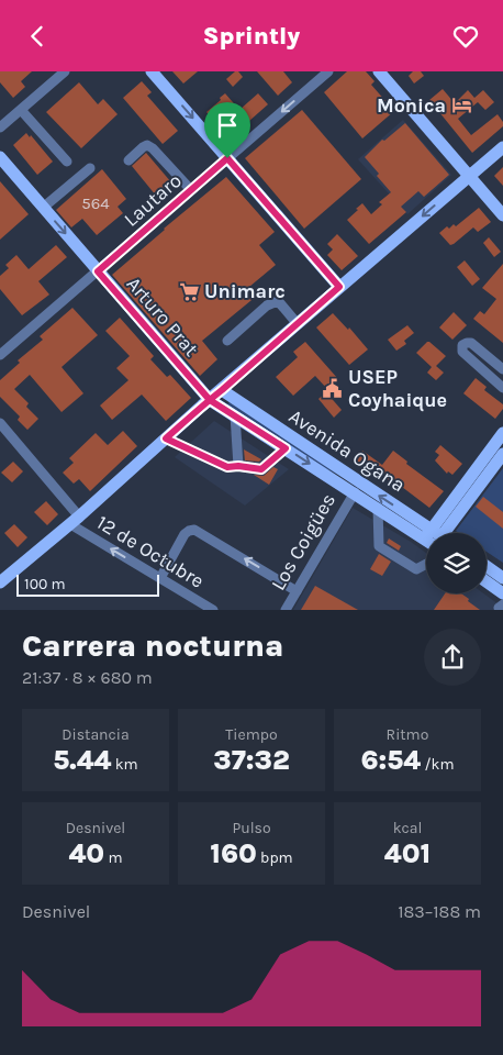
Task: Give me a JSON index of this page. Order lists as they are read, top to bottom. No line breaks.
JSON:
{"streets":{"main road":["Arturo Prat","Avenida Ogana"],"street":["Lautaro","Los Coigües","12 de Octubre"]},"crossings":[["Lautaro","Arturo Prat"],["Arturo Prat","Avenida Ogana"],["Avenida Ogana","Los Coigües"]],"one_way":["12 de Octubre"],"places":{"hotel":["Monica"],"supermarket":["Unimarc"],"public building":["USEP Coyhaique"]},"house_numbers":["564"],"scale_bar":"100 m","page":{"header":"Sprintly","scale":"100 m","heading":["Carrera nocturna","21:37 · 8 × 680 m"],"stats":[["Distancia","5.44 km"],["Tiempo","37:32"],["Ritmo","6:54 /km"],["Desnivel","40 m"],["Pulso","160 bpm"],["kcal","401"]],"chart":["Desnivel","183–188 m"]}}
